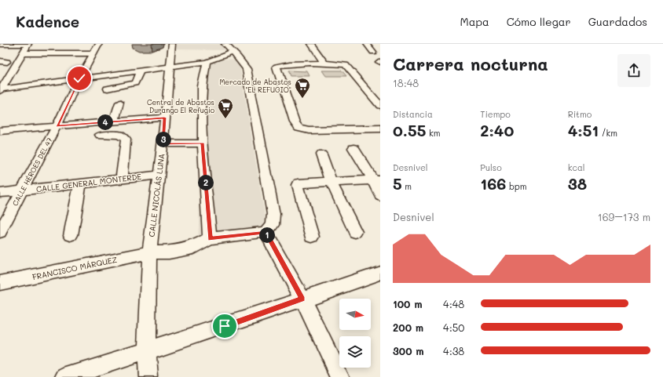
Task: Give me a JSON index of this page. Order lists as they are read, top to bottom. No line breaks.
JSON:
{"streets":{"street":["CALLE HÉROES DEL 47","CALLE GENERAL MONTERDE","CALLE NICOLÁS LUNA","FRANCISCO MÁRQUEZ"]},"crossings":[["CALLE HÉROES DEL 47","CALLE GENERAL MONTERDE"],["CALLE GENERAL MONTERDE","CALLE NICOLÁS LUNA"],["CALLE NICOLÁS LUNA","FRANCISCO MÁRQUEZ"]],"places":{"supermarket":["Mercado de Abastos \"EL REFUGIO\"","Central de Abastos Durango El Refugio"]},"north":"right","page":{"header":"Kadence","nav":["Mapa","Cómo llegar","Guardados"],"heading":["Carrera nocturna","18:48"],"stats":[["Distancia","0.55 km"],["Tiempo","2:40"],["Ritmo","4:51 /km"],["Desnivel","5 m"],["Pulso","166 bpm"],["kcal","38"]],"pins":["4","3","2","1"],"chart":["Desnivel","169–173 m"],"list":[{"name":"100 m","note":"4:48"},{"name":"200 m","note":"4:50"},{"name":"300 m","note":"4:38"}]}}
